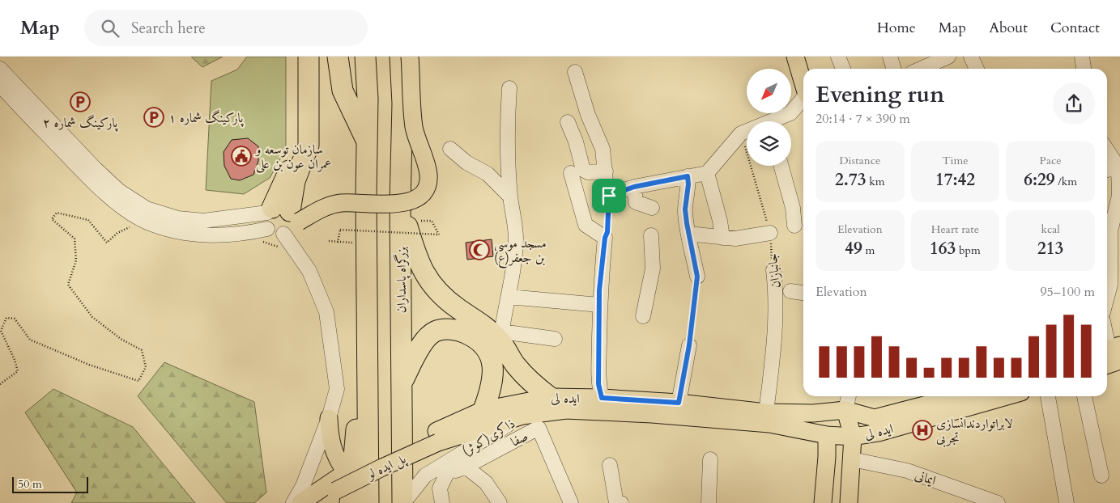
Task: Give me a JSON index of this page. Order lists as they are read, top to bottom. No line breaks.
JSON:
{"streets":{"highway":["بزرگراه پاسداران"],"main road":["ایده لی","ایده لى","پل ایده لو"],"street":["جانبازان","ذاکری(کوثر)","صفا","ایمانی"]},"crossings":[["جانبازان","ایده لی"],["بزرگراه پاسداران","ذاکری(کوثر)"],["ایده لی","ایده لى"],["ایده لی","ذاکری(کوثر)"],["ایده لی","پل ایده لو"],["ذاکری(کوثر)","صفا"]],"places":{"parking":["پارکینگ شماره ۲","پارکینگ شماره ۱"],"public building":["سازمان توسعه و عمران عون بن علی"],"mosque":["مسجد موسی بن جعفر(ع)"],"hospital":["لابراتواردندانسازی تجربی"]},"scale_bar":"50 m","north":"bottom left","page":{"header":"Map","search":"Search here","nav":["Home","Map","About","Contact"],"heading":["Evening run","20:14 · 7 × 390 m"],"stats":[["Distance","2.73 km"],["Time","17:42"],["Pace","6:29 /km"],["Elevation","49 m"],["Heart rate","163 bpm"],["kcal","213"]],"chart":["Elevation","95–100 m"],"scale":"50 m"}}
